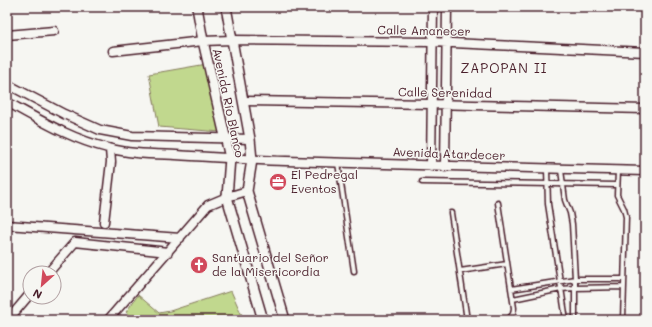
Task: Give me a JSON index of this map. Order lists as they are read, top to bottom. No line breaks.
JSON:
{"streets":{"street":["Calle Amanecer","Calle Serenidad","Avenida Río Blanco","Avenida Atardecer"]},"crossings":[["Calle Amanecer","Avenida Río Blanco"],["Calle Serenidad","Avenida Río Blanco"],["Avenida Río Blanco","Avenida Atardecer"]],"districts":["ZAPOPAN II"],"places":{"office":["El Pedregal Eventos"],"church":["Santuario del Señor de la Misericordia"]},"north":"bottom left"}
